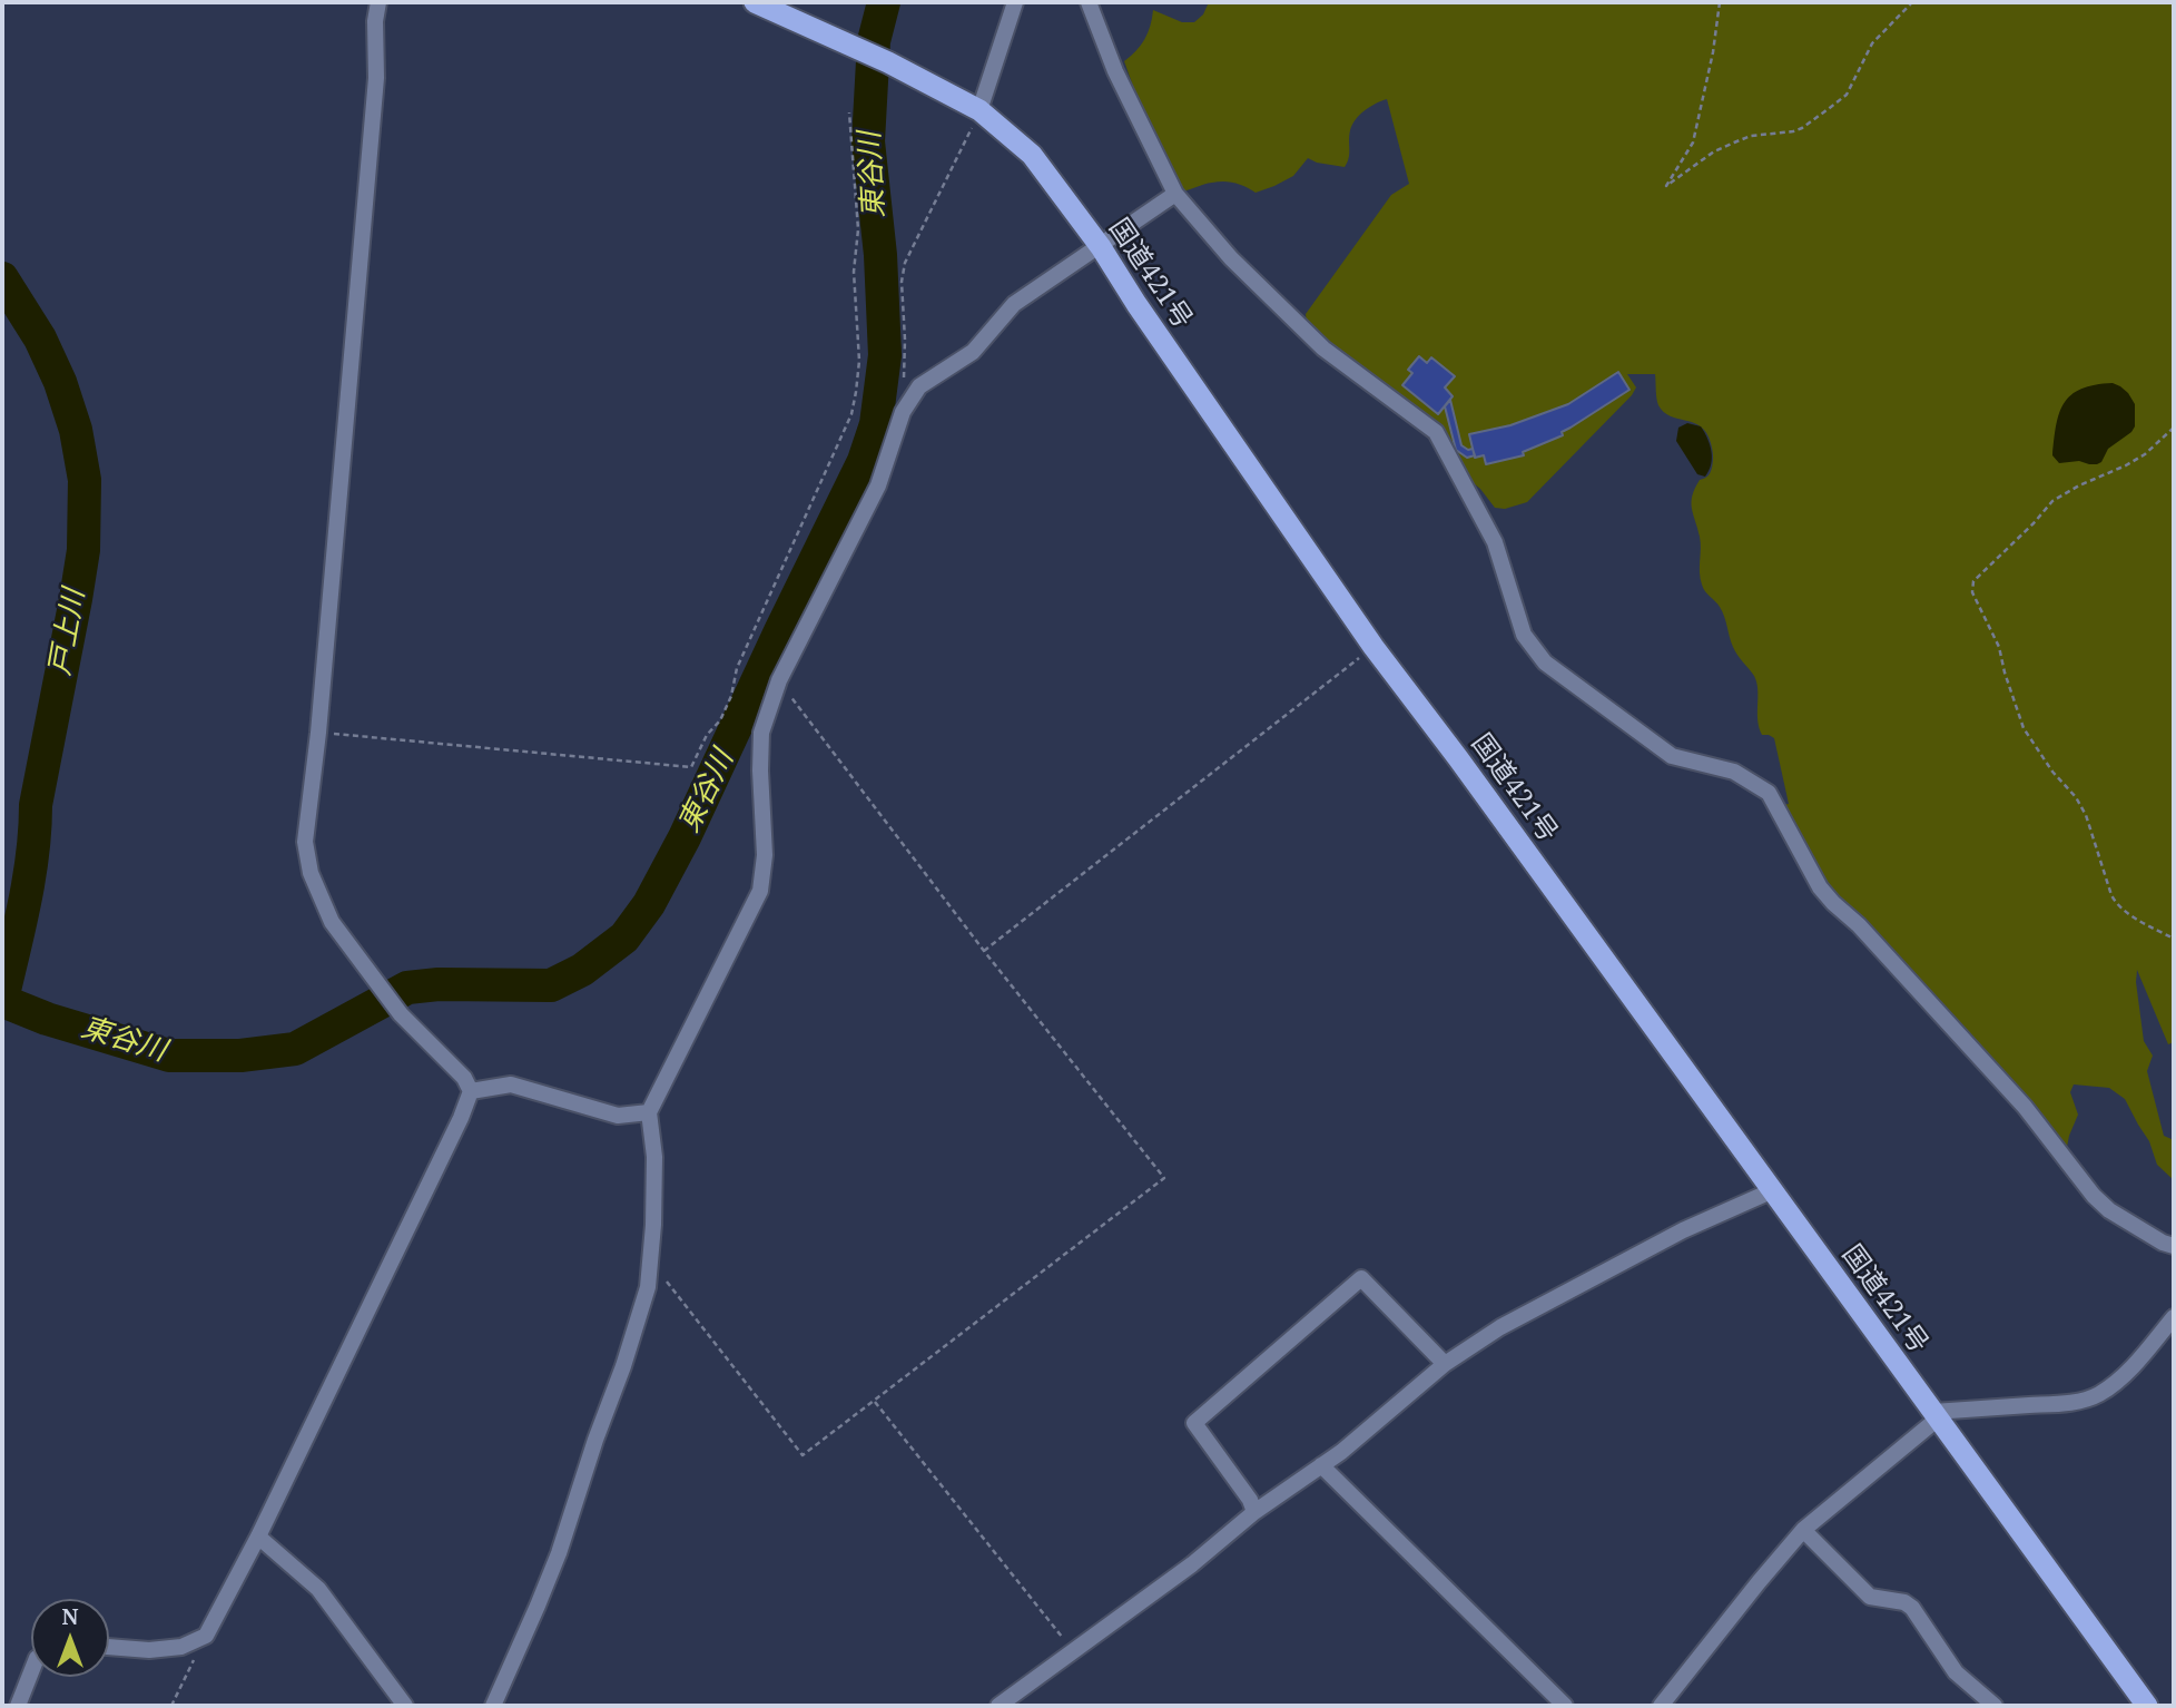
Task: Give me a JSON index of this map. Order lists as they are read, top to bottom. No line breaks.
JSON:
{"streets":{"highway":["国道421号"]},"water":["東谷川","戸上川"],"north":"top"}
